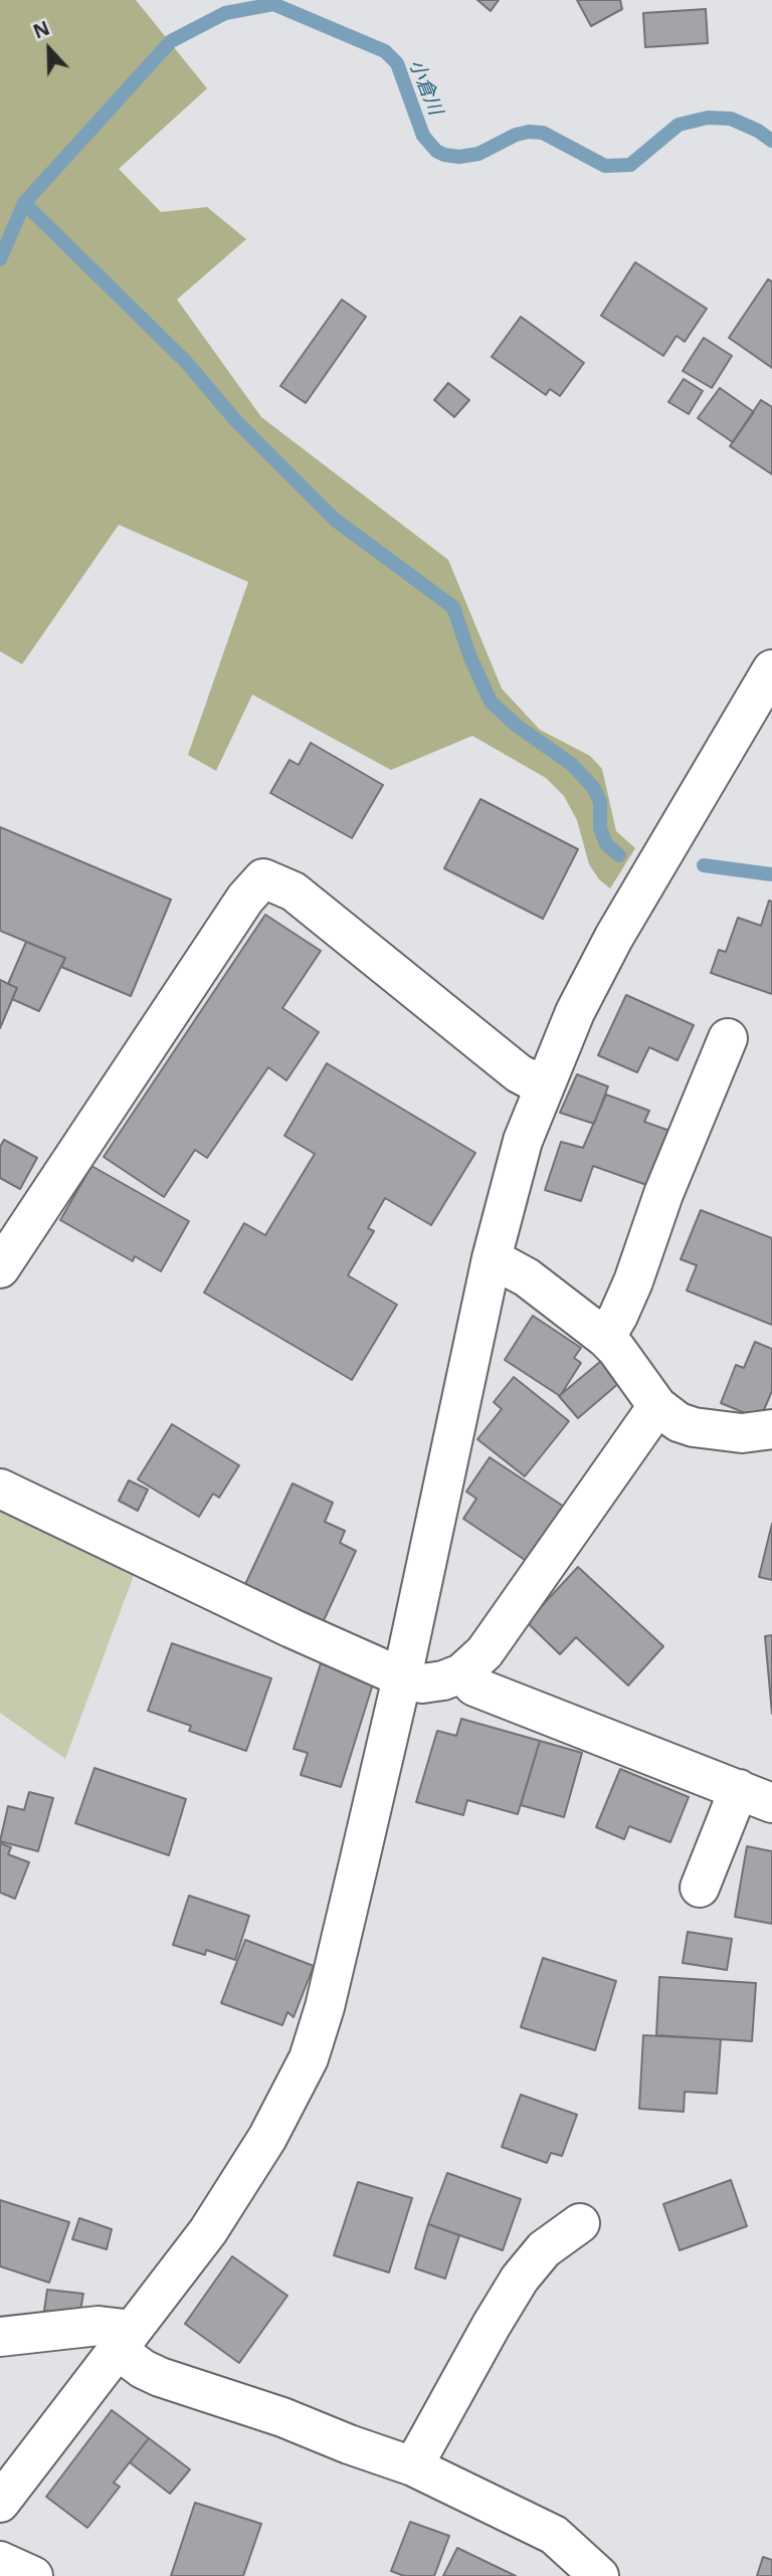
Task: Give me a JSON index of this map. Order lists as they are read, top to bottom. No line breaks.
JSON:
{"water":["小倉川"],"north":"top"}
